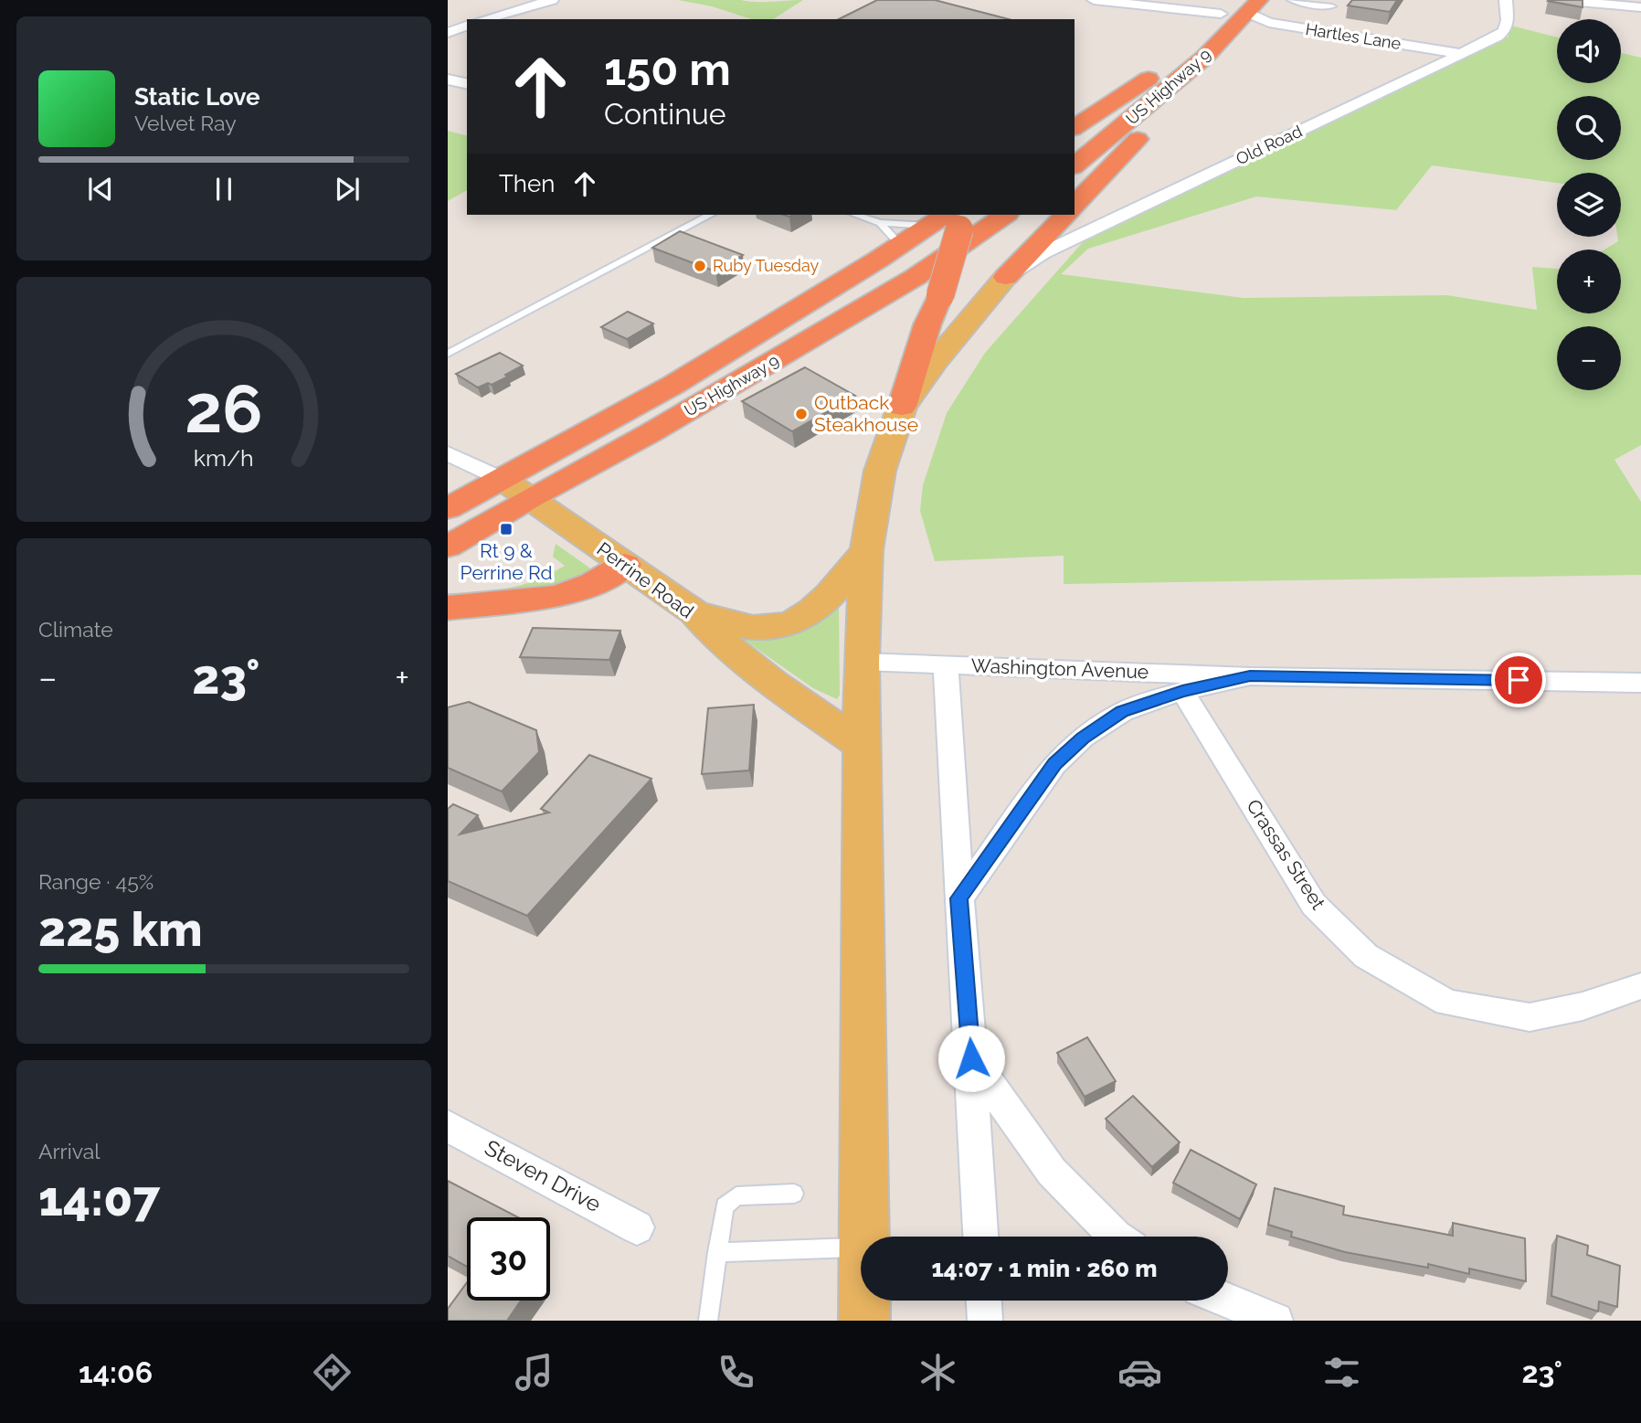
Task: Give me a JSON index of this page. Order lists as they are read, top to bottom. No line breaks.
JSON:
{"streets":{"highway":["US Highway 9"],"main road":["Perrine Road"],"street":["Hartles Lane","Old Road","Washington Avenue","Crassas Street","Steven Drive"]},"crossings":[["Hartles Lane","US Highway 9"],["Hartles Lane","Old Road"],["US Highway 9","Perrine Road"]],"places":{"other":["Ruby Tuesday","Outback Steakhouse"],"transit":["Rt 9 & Perrine Rd"]},"page":{"map_buttons":["+","−"],"turn":["150 m","Continue"],"song":["Static Love","Velvet Ray"],"then":"Then","tile":["Climate",["Range · 45%","225 km"],["Arrival","14:07"]],"heat":["−","23°","+"],"limit":"30","trip":"14:07 · 1 min · 260 m","tabs":["14:06","23°"],"gauge":["26","km/h"]}}
